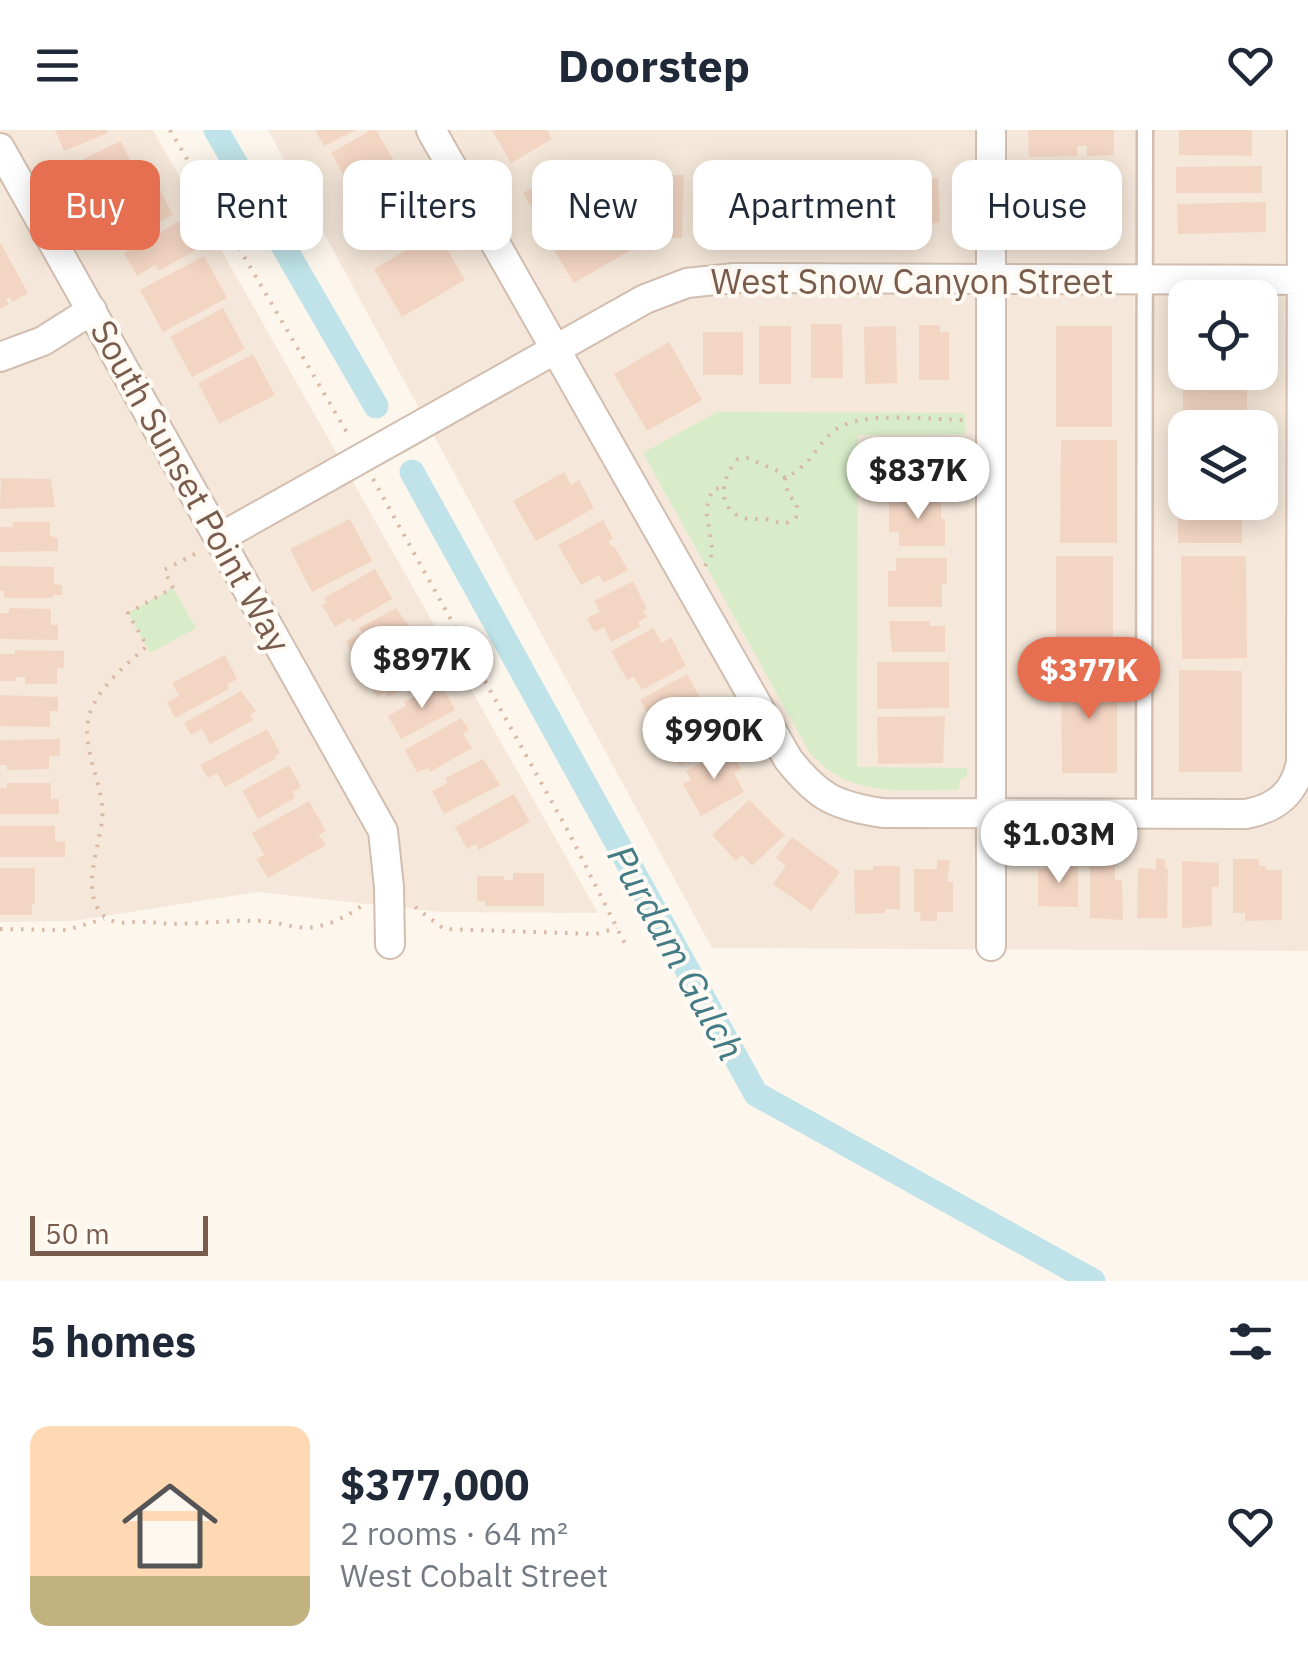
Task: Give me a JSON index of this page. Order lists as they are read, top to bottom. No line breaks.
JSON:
{"streets":{"street":["West Snow Canyon Street","South Sunset Point Way"]},"crossings":[["West Snow Canyon Street","South Sunset Point Way"]],"water":["Purdam Gulch"],"scale_bar":"50 m","page":{"header":"Doorstep","chip":["Buy","Rent","Filters","New","Apartment","House"],"price":["$837K","$897K","$377K","$990K","$1.03M"],"scale":"50 m","heading":"5 homes","list":[{"name":"$377,000","note":"2 rooms · 64 m² · West Cobalt Street"}]}}
